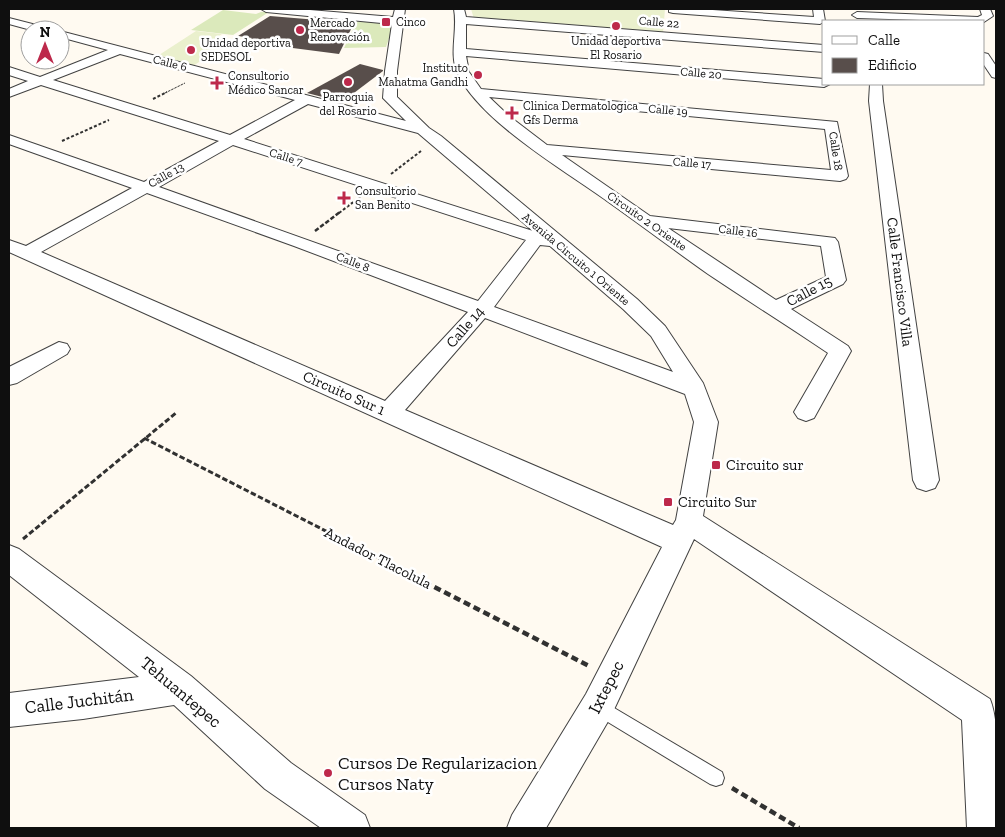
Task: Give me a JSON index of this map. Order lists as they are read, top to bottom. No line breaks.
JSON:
{"streets":{"street":["Calle 22","Calle 6","Calle 20","Calle 19","Calle 18","Calle 7","Calle 17","Calle 13","Circuito 2 Oriente","Calle 16","Avenida Circuito 1 Oriente","Calle 8","Calle Francisco Villa","Calle 15","Calle 14","Circuito Sur 1","Ixtepec","Tehuantepec","Calle Juchitán"],"path":["Andador Tlacolula"]},"crossings":[["Calle 22","Circuito 2 Oriente"],["Calle 6","Calle 13"],["Calle 6","Avenida Circuito 1 Oriente"],["Calle 20","Circuito 2 Oriente"],["Calle 19","Calle 18"],["Calle 19","Circuito 2 Oriente"],["Calle 18","Calle 17"],["Calle 7","Calle 13"],["Calle 7","Avenida Circuito 1 Oriente"],["Calle 7","Calle 14"],["Calle 17","Circuito 2 Oriente"],["Calle 13","Calle 8"],["Calle 13","Circuito Sur 1"],["Circuito 2 Oriente","Calle 16"],["Circuito 2 Oriente","Calle 15"],["Calle 16","Calle 15"],["Avenida Circuito 1 Oriente","Calle 8"],["Avenida Circuito 1 Oriente","Circuito Sur 1"],["Avenida Circuito 1 Oriente","Ixtepec"],["Calle 8","Calle 14"],["Calle 14","Circuito Sur 1"],["Circuito Sur 1","Ixtepec"],["Andador Tlacolula","Ixtepec"],["Tehuantepec","Calle Juchitán"]],"places":{"transit":["Cinco","Circuito sur","Circuito Sur"],"other":["Unidad deportiva El Rosario","Mercado Renovación","Unidad deportiva SEDESOL","Instituto Mahatma Gandhi","Parroquia del Rosario","Cursos De Regularizacion Cursos Naty"],"health":["Consultorio Médico Sancar","Clinica Dermatologica Gfs Derma","Consultorio San Benito"]},"legend":["Calle","Edificio"],"north":"top"}
